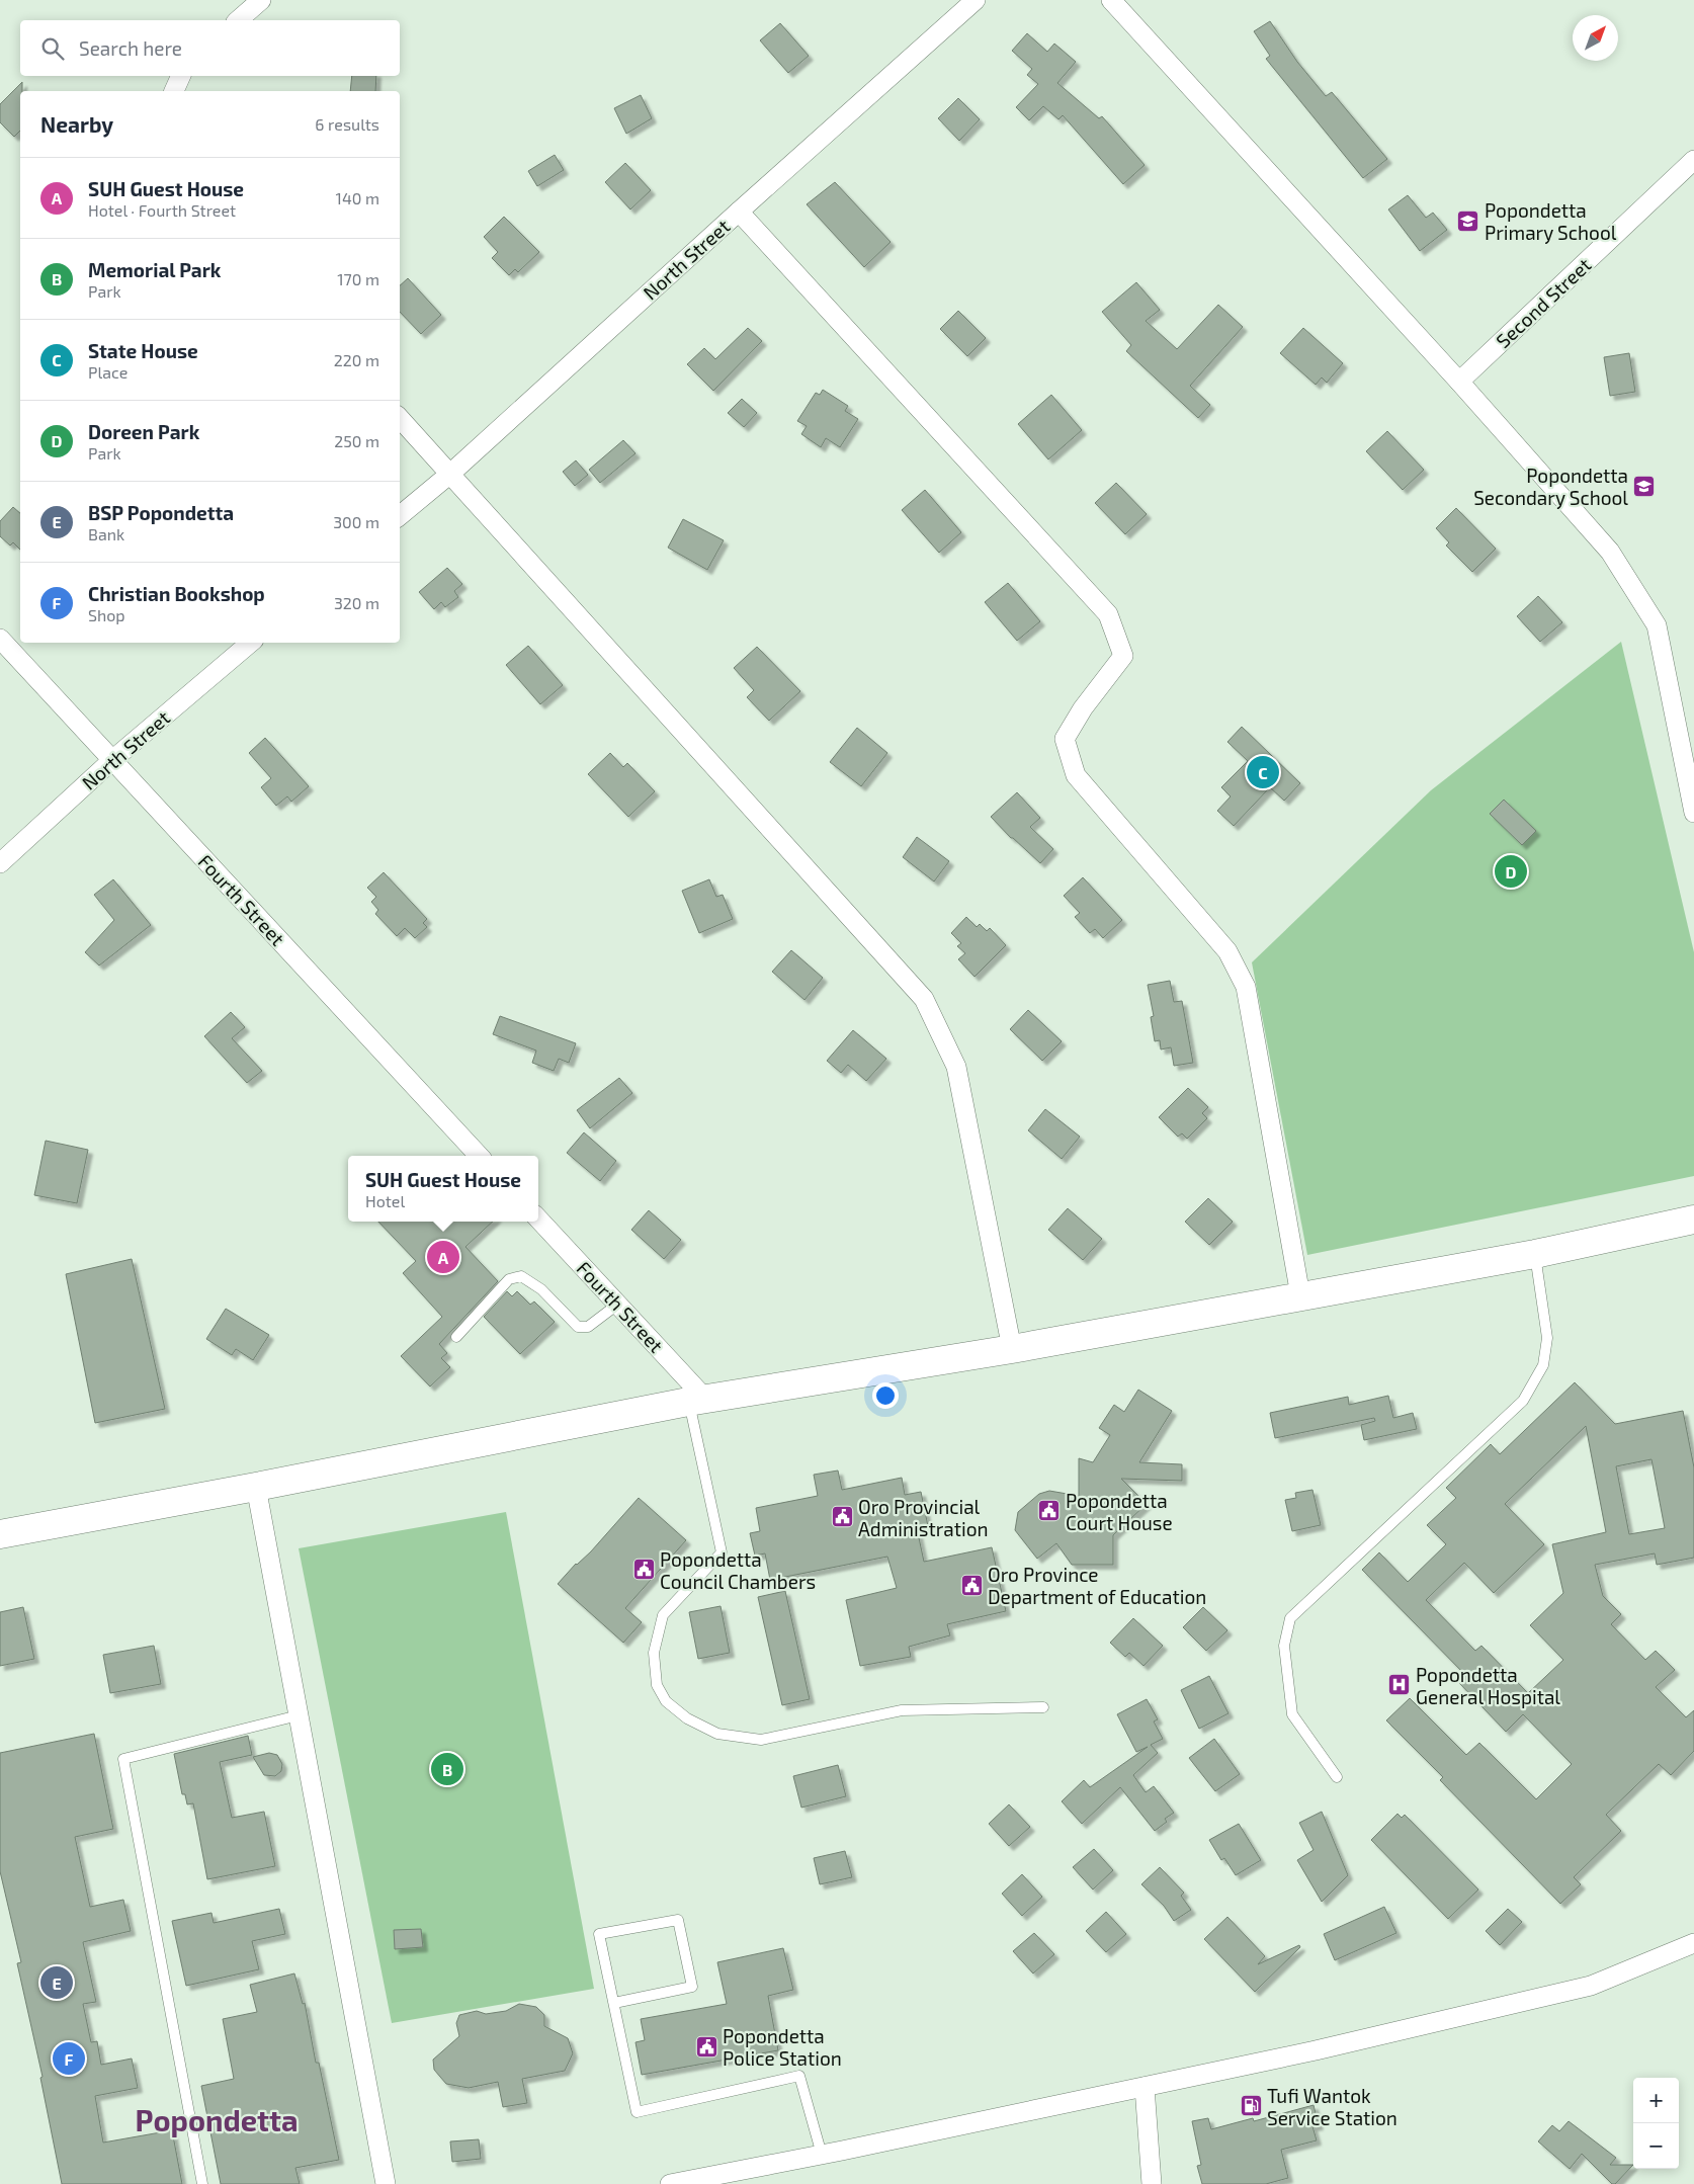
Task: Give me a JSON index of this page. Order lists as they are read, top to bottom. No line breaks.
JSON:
{"streets":{"street":["North Street","Second Street","Fourth Street"]},"crossings":[["North Street","Fourth Street"]],"districts":["Popondetta"],"places":{"school or university":["Popondetta Primary School","Popondetta Secondary School"],"public building":["Popondetta Court House","Oro Provincial Administration","Popondetta Council Chambers","Oro Province Department of Education","Popondetta Police Station"],"hospital":["Popondetta General Hospital"],"fuel station":["Tufi Wantok Service Station"]},"north":"top right","page":{"search":"Search here","heading":["Nearby","6 results"],"list":[{"mark":"A","name":"SUH Guest House","note":"Hotel · Fourth Street","value":"140 m"},{"mark":"B","name":"Memorial Park","note":"Park","value":"170 m"},{"mark":"C","name":"State House","note":"Place","value":"220 m"},{"mark":"D","name":"Doreen Park","note":"Park","value":"250 m"},{"mark":"E","name":"BSP Popondetta","note":"Bank","value":"300 m"},{"mark":"F","name":"Christian Bookshop","note":"Shop","value":"320 m"}],"pins":["C","D","A","B","E","F"],"popup":["SUH Guest House","Hotel"],"map_buttons":["+","−"]}}
